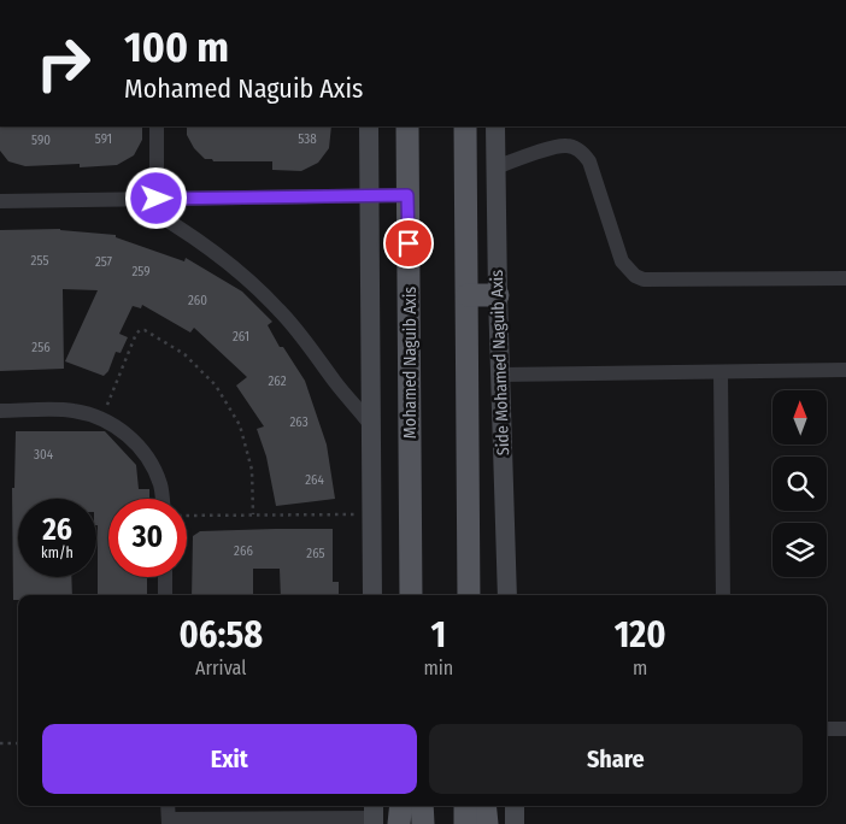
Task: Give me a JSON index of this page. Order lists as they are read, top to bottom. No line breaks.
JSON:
{"streets":{"main road":["Mohamed Naguib Axis"],"street":["Side Mohamed Naguib Axis"]},"house_numbers":["591","538","590","255","257","259","260","261","256","262","263","304","264","266","265"],"north":"top","page":{"turn":["100 m","Mohamed Naguib Axis"],"speed":"26 km/h","limit":"30","eta":["06:58","Arrival","1","min","120","m"],"buttons":["Exit","Share"]}}
